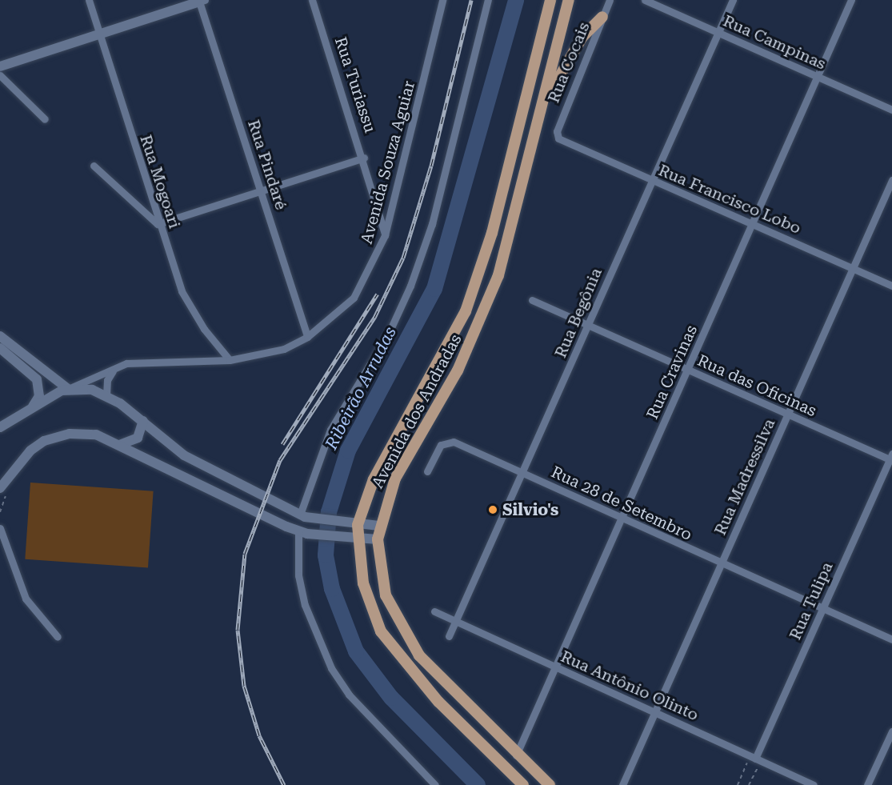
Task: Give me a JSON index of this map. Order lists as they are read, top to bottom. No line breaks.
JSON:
{"streets":{"main road":["Avenida dos Andradas"],"street":["Rua Campinas","Rua Cocais","Rua Turiassu","Avenida Souza Aguiar","Rua Pindaré","Rua Mogoari","Rua Francisco Lobo","Rua Begônia","Rua Cravinas","Rua das Oficinas","Rua Madressilva","Rua 28 de Setembro","Rua Tulipa","Rua Antônio Olinto"]},"crossings":[["Rua Campinas","Rua Begônia"],["Rua Campinas","Rua Cravinas"],["Rua Cocais","Rua Francisco Lobo"],["Rua Turiassu","Avenida Souza Aguiar"],["Avenida Souza Aguiar","Rua Pindaré"],["Avenida Souza Aguiar","Rua Mogoari"],["Rua Francisco Lobo","Rua Begônia"],["Rua Francisco Lobo","Rua Cravinas"],["Rua Francisco Lobo","Rua Madressilva"],["Rua Begônia","Rua das Oficinas"],["Rua Begônia","Rua 28 de Setembro"],["Rua Begônia","Rua Antônio Olinto"],["Rua Cravinas","Rua das Oficinas"],["Rua Cravinas","Avenida dos Andradas"],["Rua Cravinas","Rua 28 de Setembro"],["Rua Cravinas","Rua Antônio Olinto"],["Rua das Oficinas","Rua Madressilva"],["Rua das Oficinas","Rua Tulipa"],["Rua Madressilva","Rua 28 de Setembro"],["Rua Madressilva","Rua Antônio Olinto"],["Rua 28 de Setembro","Rua Tulipa"],["Rua Tulipa","Rua Antônio Olinto"]],"water":["Ribeirão Arrudas"],"places":["Silvio's"]}
